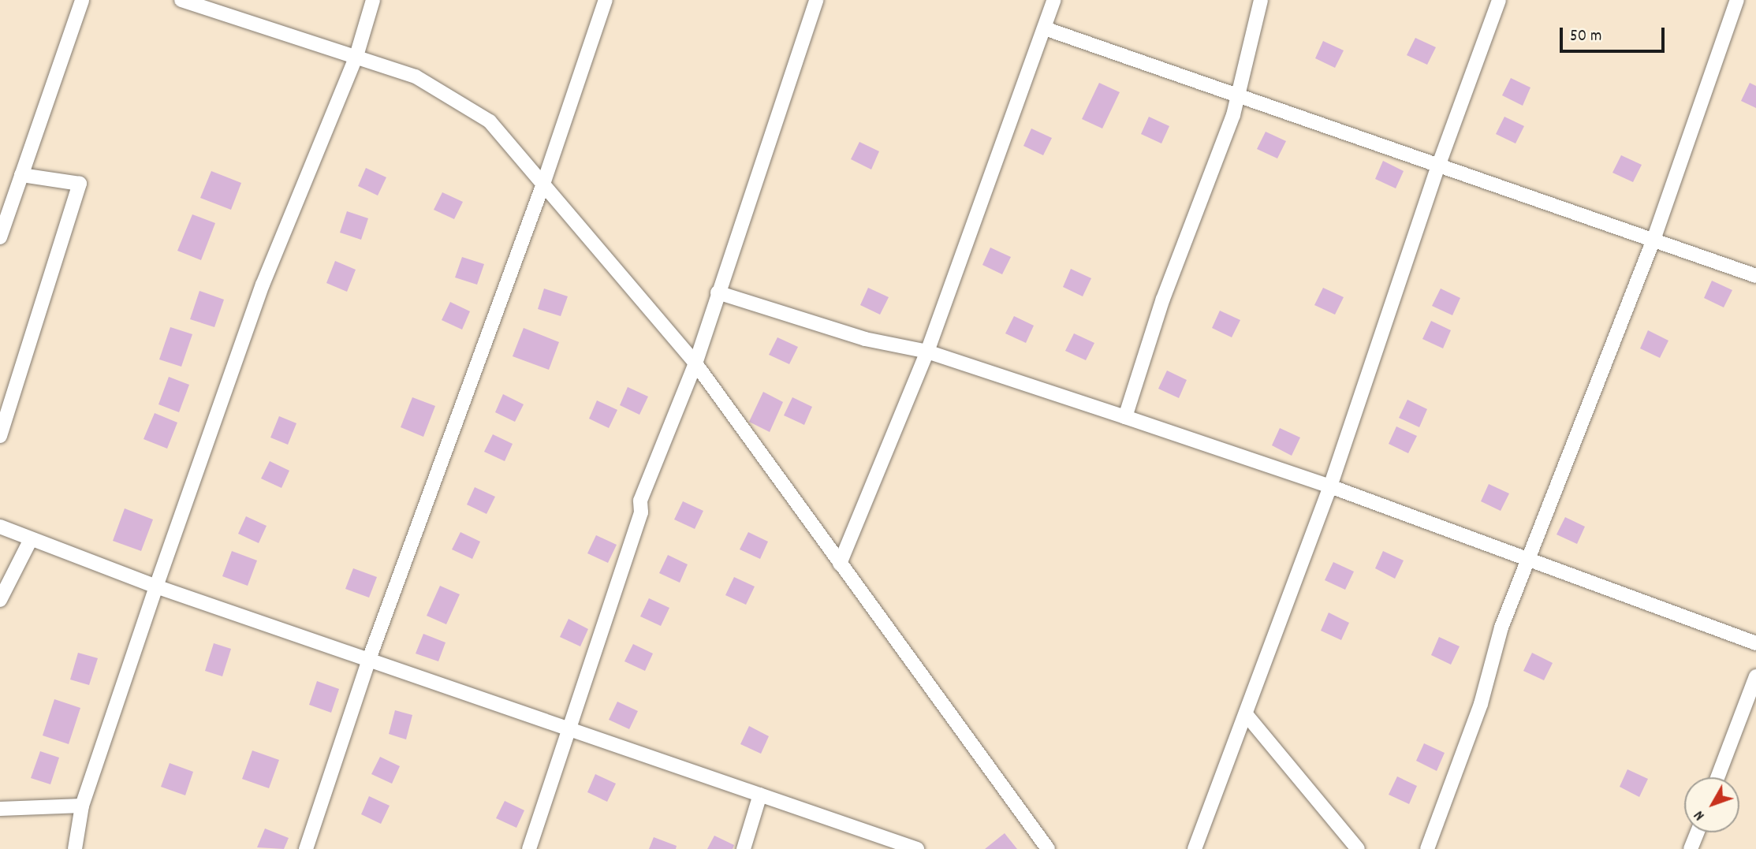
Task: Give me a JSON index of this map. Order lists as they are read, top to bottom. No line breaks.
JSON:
{"scale_bar":"50 m","north":"bottom left"}
